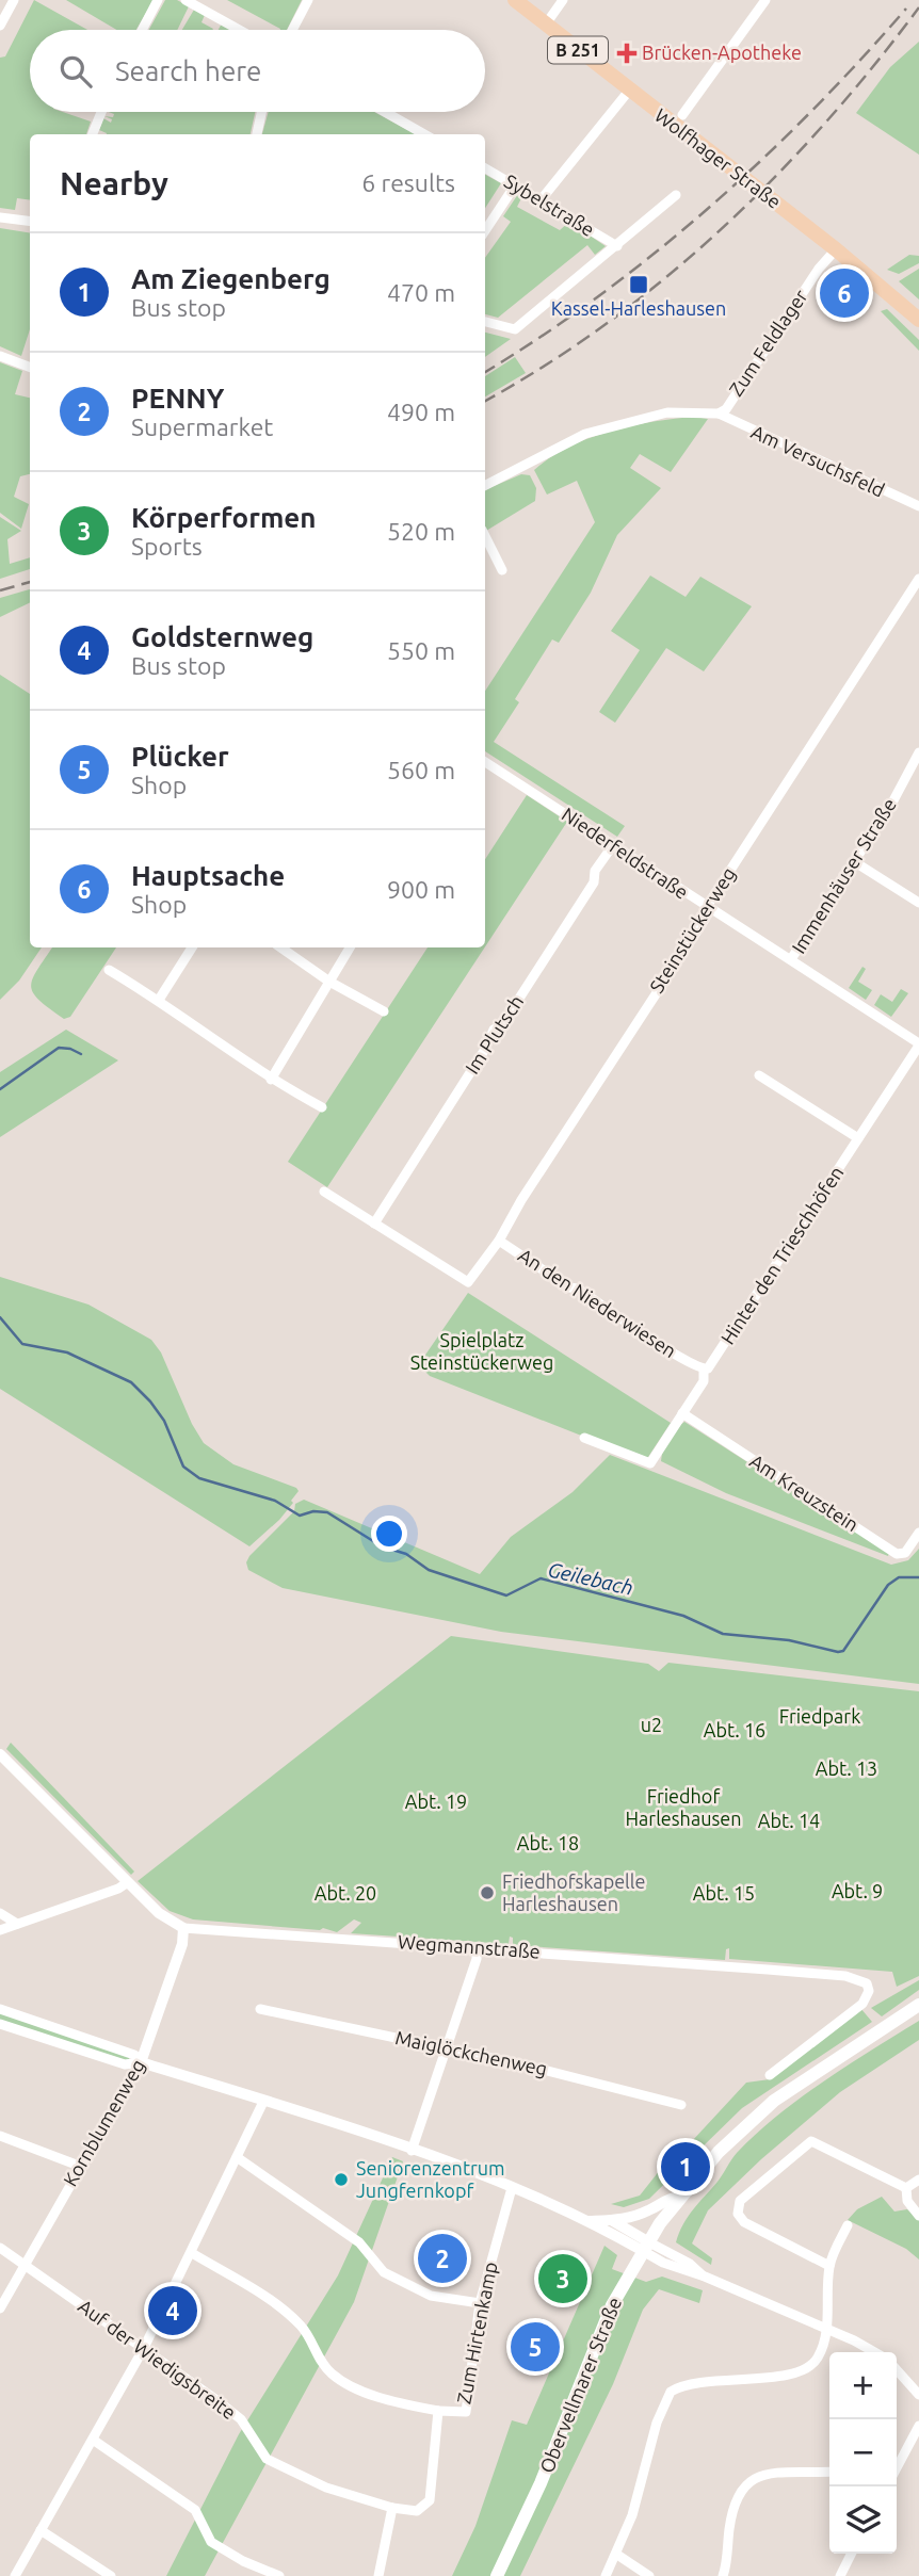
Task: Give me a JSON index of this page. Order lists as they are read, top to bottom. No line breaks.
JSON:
{"streets":{"main road":["B 251","Wolfhager Straße","Obervellmarer Straße"],"street":["Sybelstraße","Zum Feldlager","Am Versuchsfeld","Niederfeldstraße","Immenhäuser Straße","Steinstückerweg","Im Plutsch","Hinter den Trieschhöfen","An den Niederwiesen","Am Kreuzstein","Wegmannstraße","Maiglöckchenweg","Kornblumenweg","Zum Hirtenkamp","Auf der Wiedigsbreite"]},"crossings":[["Wolfhager Straße","Zum Feldlager"],["Zum Feldlager","Am Versuchsfeld"],["Niederfeldstraße","Immenhäuser Straße"],["Niederfeldstraße","Steinstückerweg"],["Niederfeldstraße","Im Plutsch"],["Niederfeldstraße","Hinter den Trieschhöfen"],["Steinstückerweg","Im Plutsch"],["Steinstückerweg","An den Niederwiesen"],["Hinter den Trieschhöfen","An den Niederwiesen"],["Hinter den Trieschhöfen","Am Kreuzstein"],["Wegmannstraße","Kornblumenweg"],["Kornblumenweg","Auf der Wiedigsbreite"],["Zum Hirtenkamp","Auf der Wiedigsbreite"]],"water":["Geilebach"],"parks":["Spielplatz Steinstückerweg","Friedpark","u2","Abt. 16","Abt. 13","Friedhof Harleshausen","Abt. 19","Abt. 14","Abt. 18","Abt. 9","Abt. 20","Abt. 15"],"places":{"health":["Brücken-Apotheke"],"transit":["Kassel-Harleshausen"],"other":["Friedhofskapelle Harleshausen","Seniorenzentrum Jungfernkopf"]},"page":{"search":"Search here","heading":["Nearby","6 results"],"list":[{"mark":"1","name":"Am Ziegenberg","note":"Bus stop","value":"470 m"},{"mark":"2","name":"PENNY","note":"Supermarket","value":"490 m"},{"mark":"3","name":"Körperformen","note":"Sports","value":"520 m"},{"mark":"4","name":"Goldsternweg","note":"Bus stop","value":"550 m"},{"mark":"5","name":"Plücker","note":"Shop","value":"560 m"},{"mark":"6","name":"Hauptsache","note":"Shop","value":"900 m"}],"pins":["6","1","2","3","4","5"],"map_buttons":["+","−"]}}
